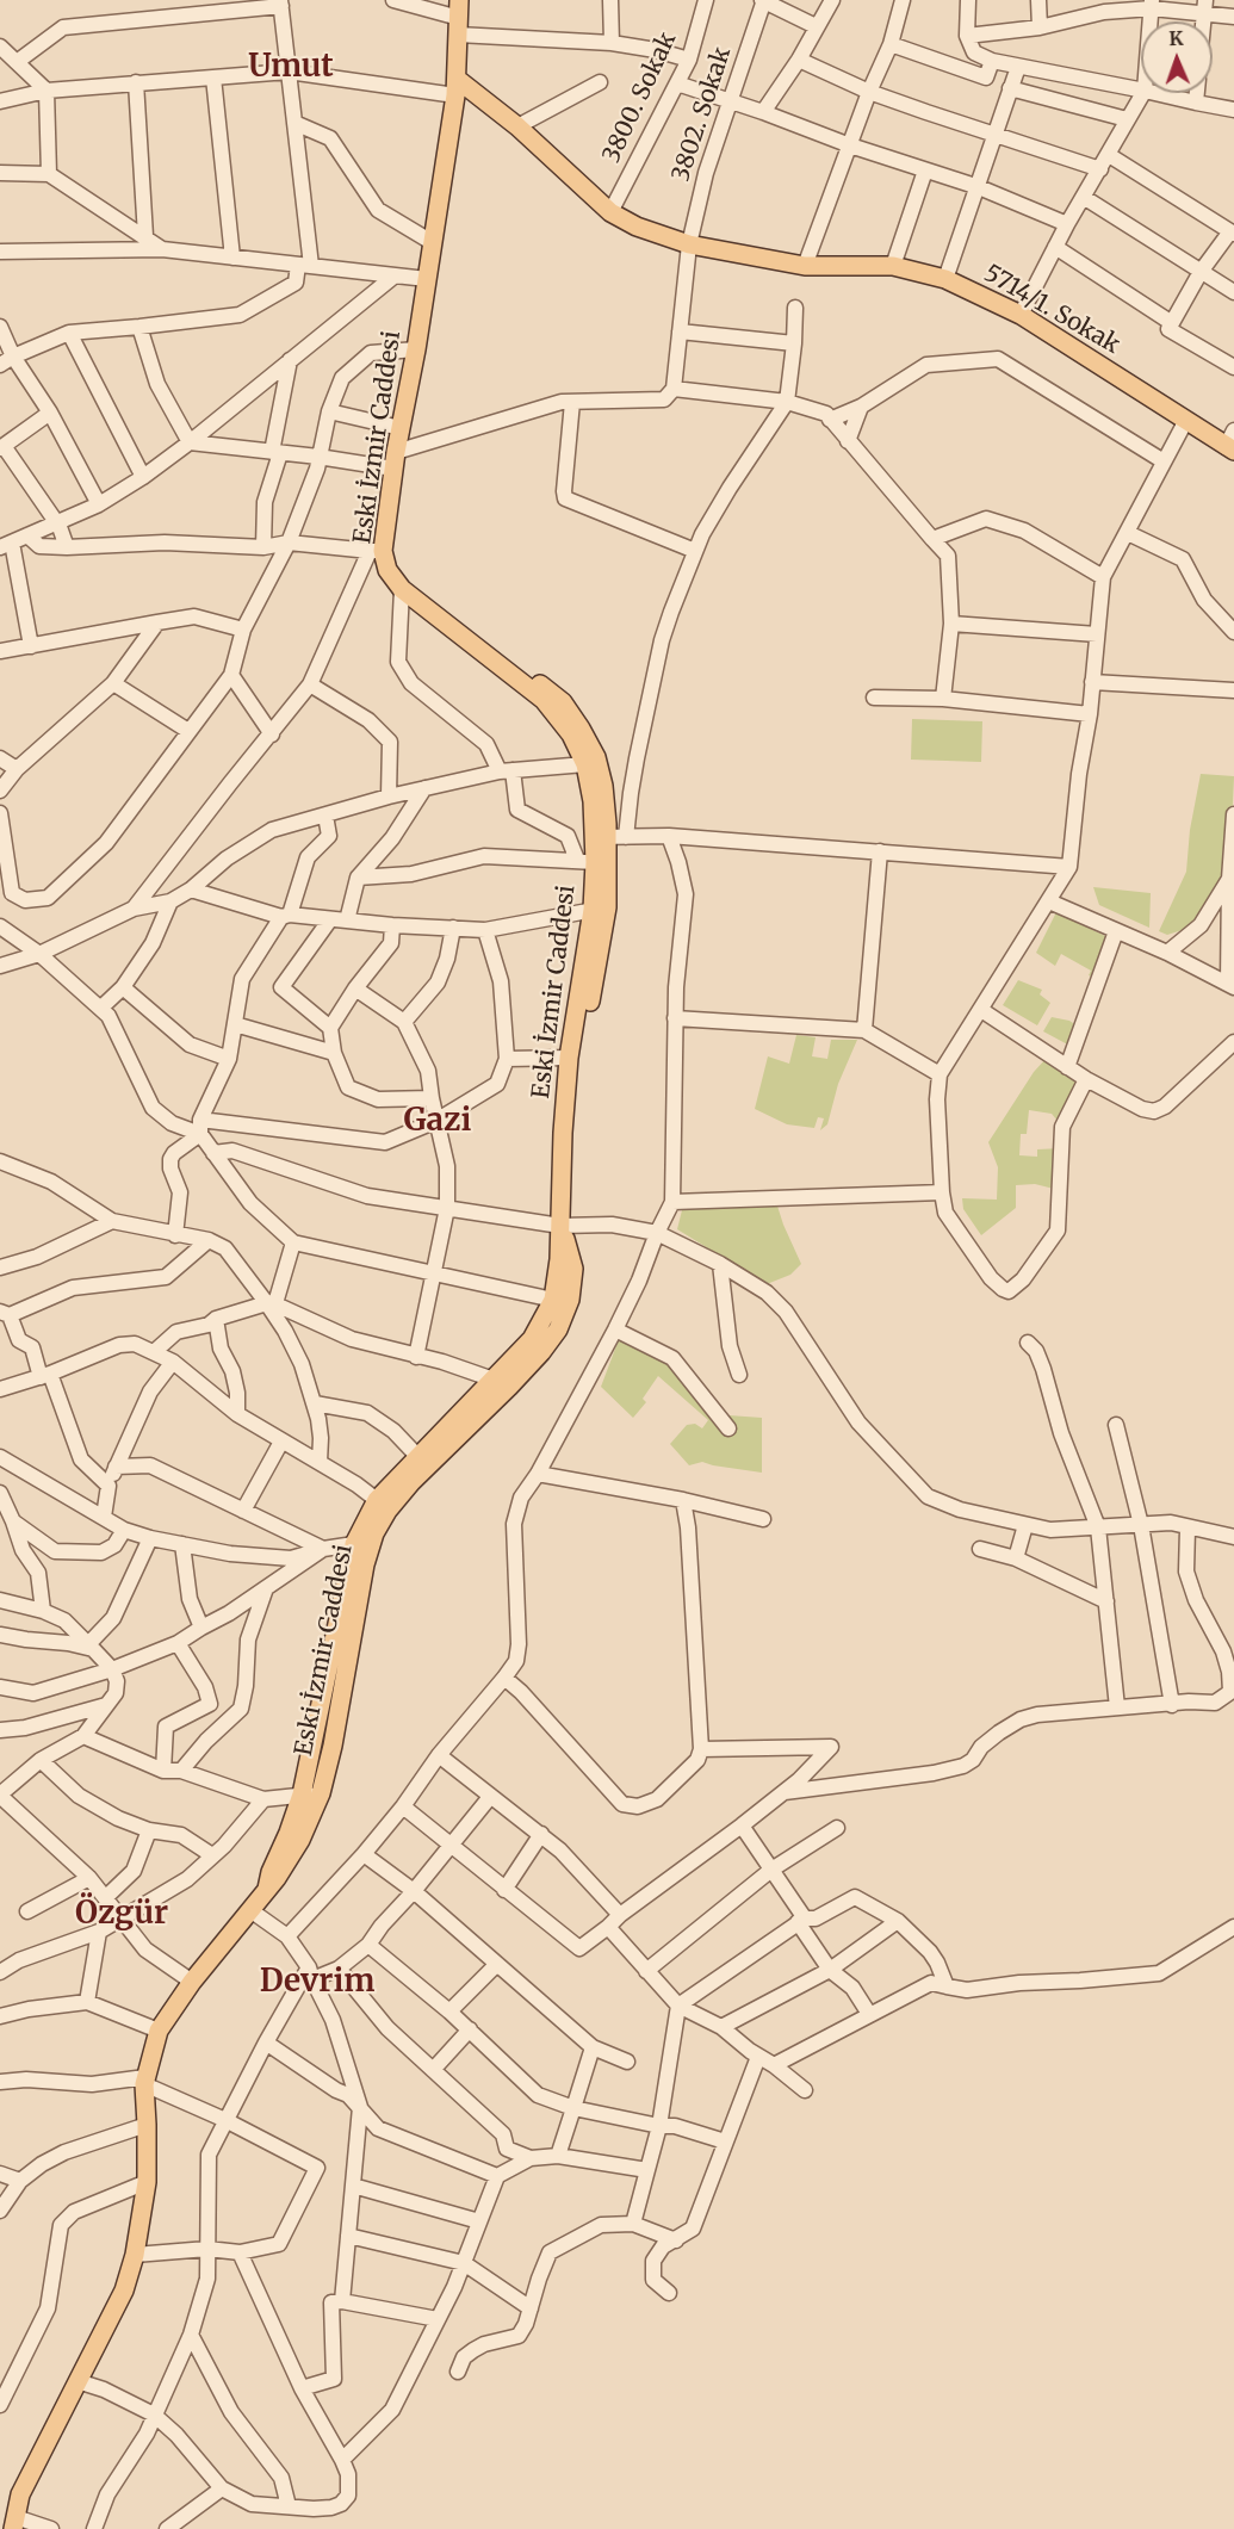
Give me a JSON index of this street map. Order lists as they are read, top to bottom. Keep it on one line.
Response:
{"streets":{"main road":["5714/1. Sokak","Eski İzmir Caddesi"],"street":["3800. Sokak","3802. Sokak"]},"crossings":[["3800. Sokak","5714/1. Sokak"],["3802. Sokak","5714/1. Sokak"],["5714/1. Sokak","Eski İzmir Caddesi"]],"districts":["Umut","Gazi","Özgür","Devrim"],"north":"top"}
